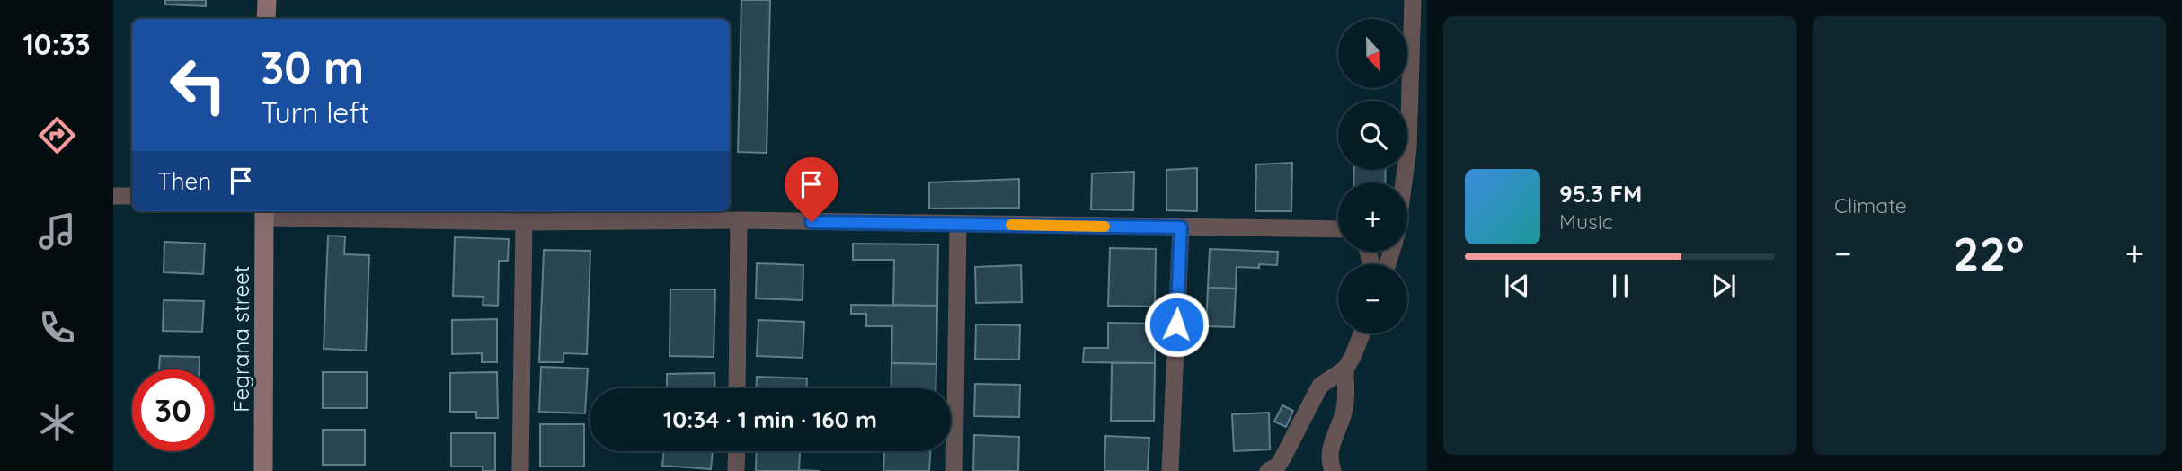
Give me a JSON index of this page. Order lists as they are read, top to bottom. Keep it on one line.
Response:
{"streets":{"street":["Fegrana street"]},"north":"bottom","page":{"tabs":"10:33","tile":"Climate","map_buttons":["+","−"],"turn":["30 m","Turn left"],"then":"Then","song":["95.3 FM","Music"],"heat":["−","22°","+"],"limit":"30","trip":"10:34 · 1 min · 160 m"}}
